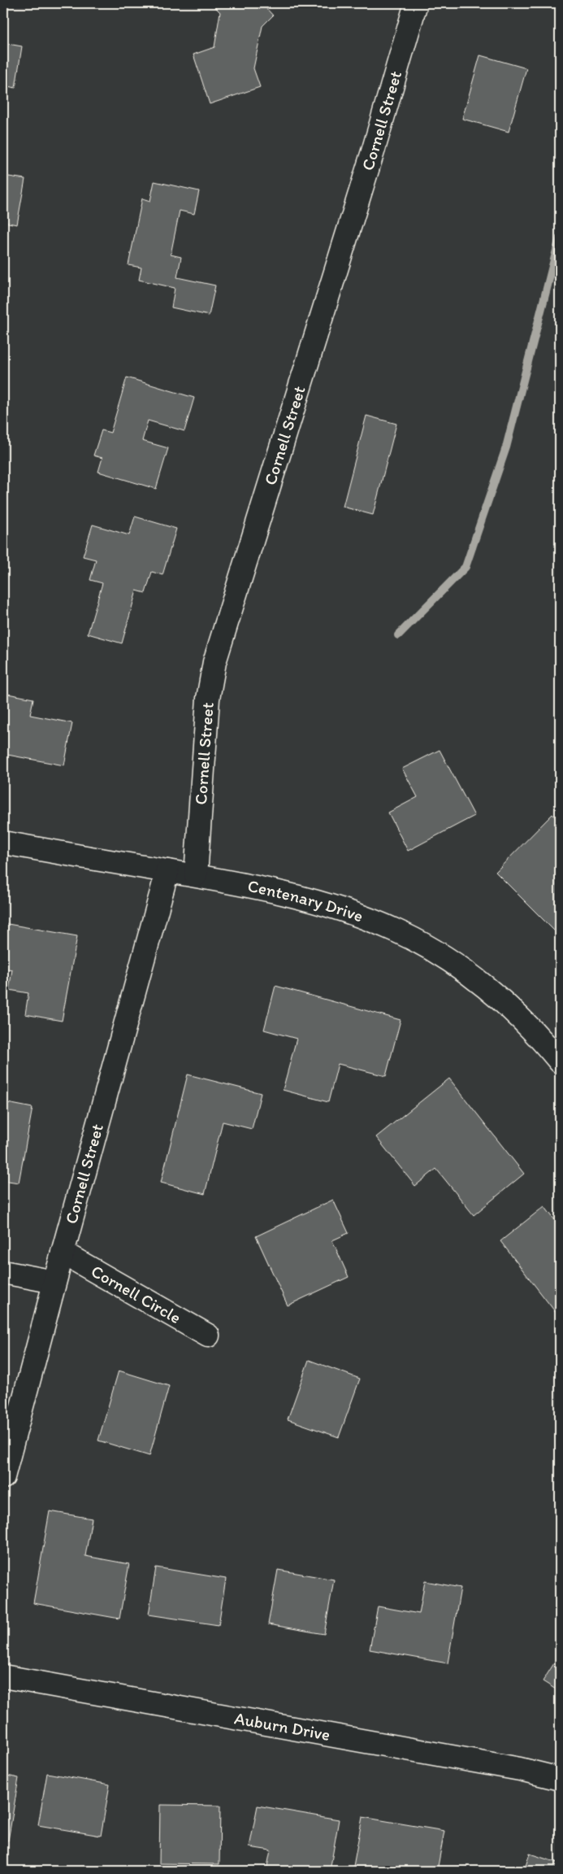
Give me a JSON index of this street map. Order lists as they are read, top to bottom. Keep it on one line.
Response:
{"streets":{"street":["Cornell Street","Centenary Drive","Cornell Circle","Auburn Drive"]},"crossings":[["Cornell Street","Centenary Drive"],["Cornell Street","Cornell Circle"]]}
